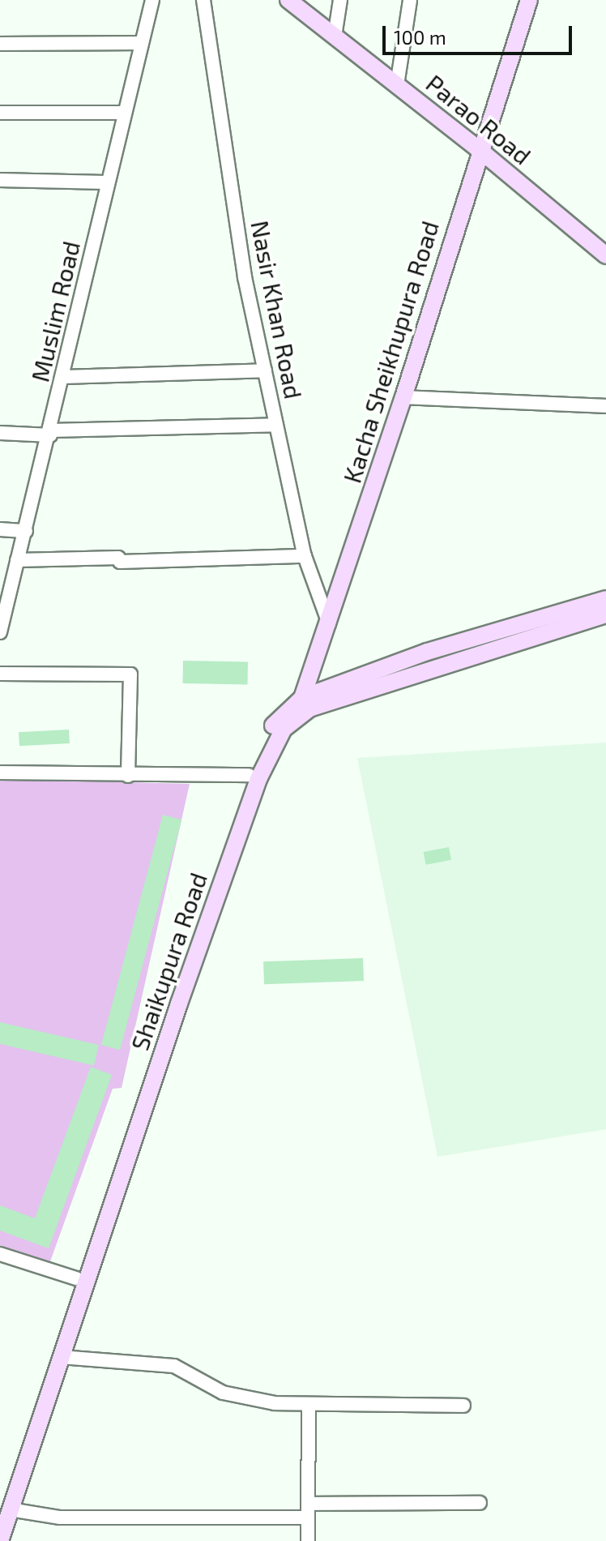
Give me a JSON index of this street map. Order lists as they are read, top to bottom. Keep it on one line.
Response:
{"streets":{"main road":["Parao Road","Kacha Sheikhupura Road","Shaikupura Road"],"street":["Nasir Khan Road","Muslim Road"]},"crossings":[["Parao Road","Kacha Sheikhupura Road"],["Nasir Khan Road","Kacha Sheikhupura Road"],["Kacha Sheikhupura Road","Shaikupura Road"]],"scale_bar":"100 m"}
